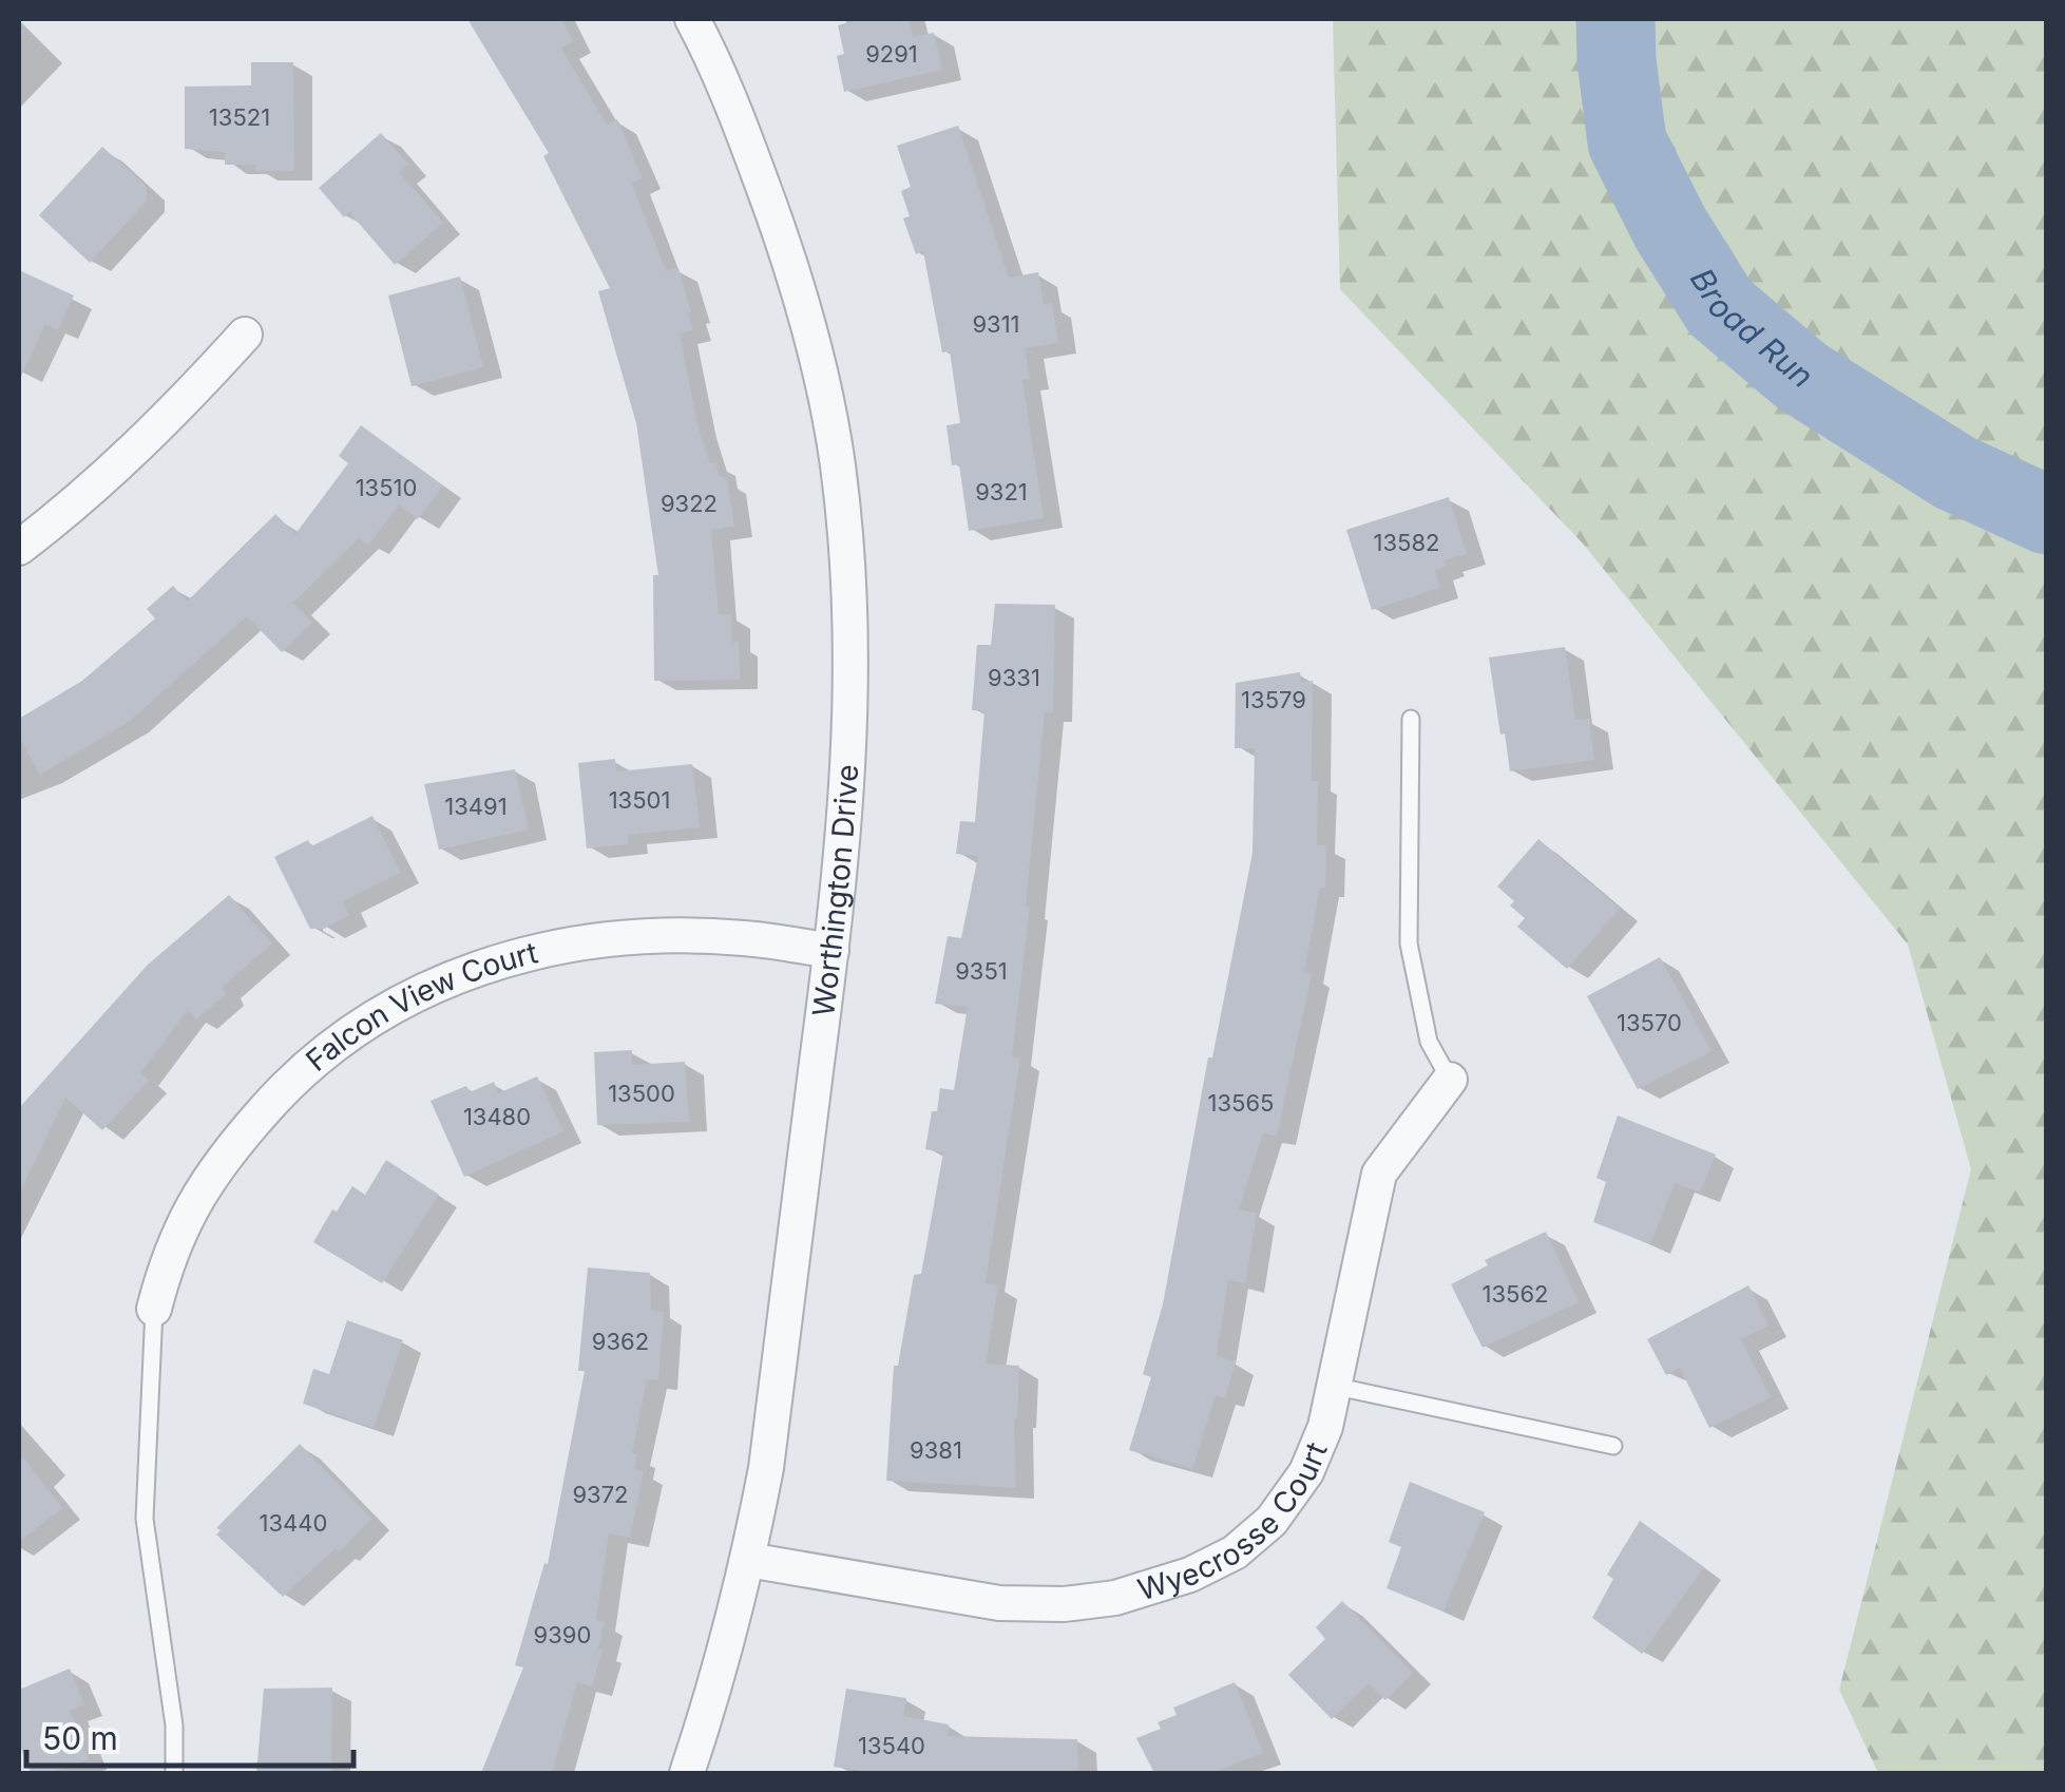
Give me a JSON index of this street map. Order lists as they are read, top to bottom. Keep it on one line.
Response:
{"streets":{"street":["Worthington Drive","Falcon View Court","Wyecrosse Court"]},"crossings":[["Worthington Drive","Falcon View Court"],["Worthington Drive","Wyecrosse Court"]],"water":["Broad Run"],"house_numbers":["9291","13521","9311","13510","9321","9322","13582","9331","13579","13501","13491","9351","13570","13500","13565","13480","13562","9362","9381","9372","13440","9390","13540"],"scale_bar":"50 m"}
